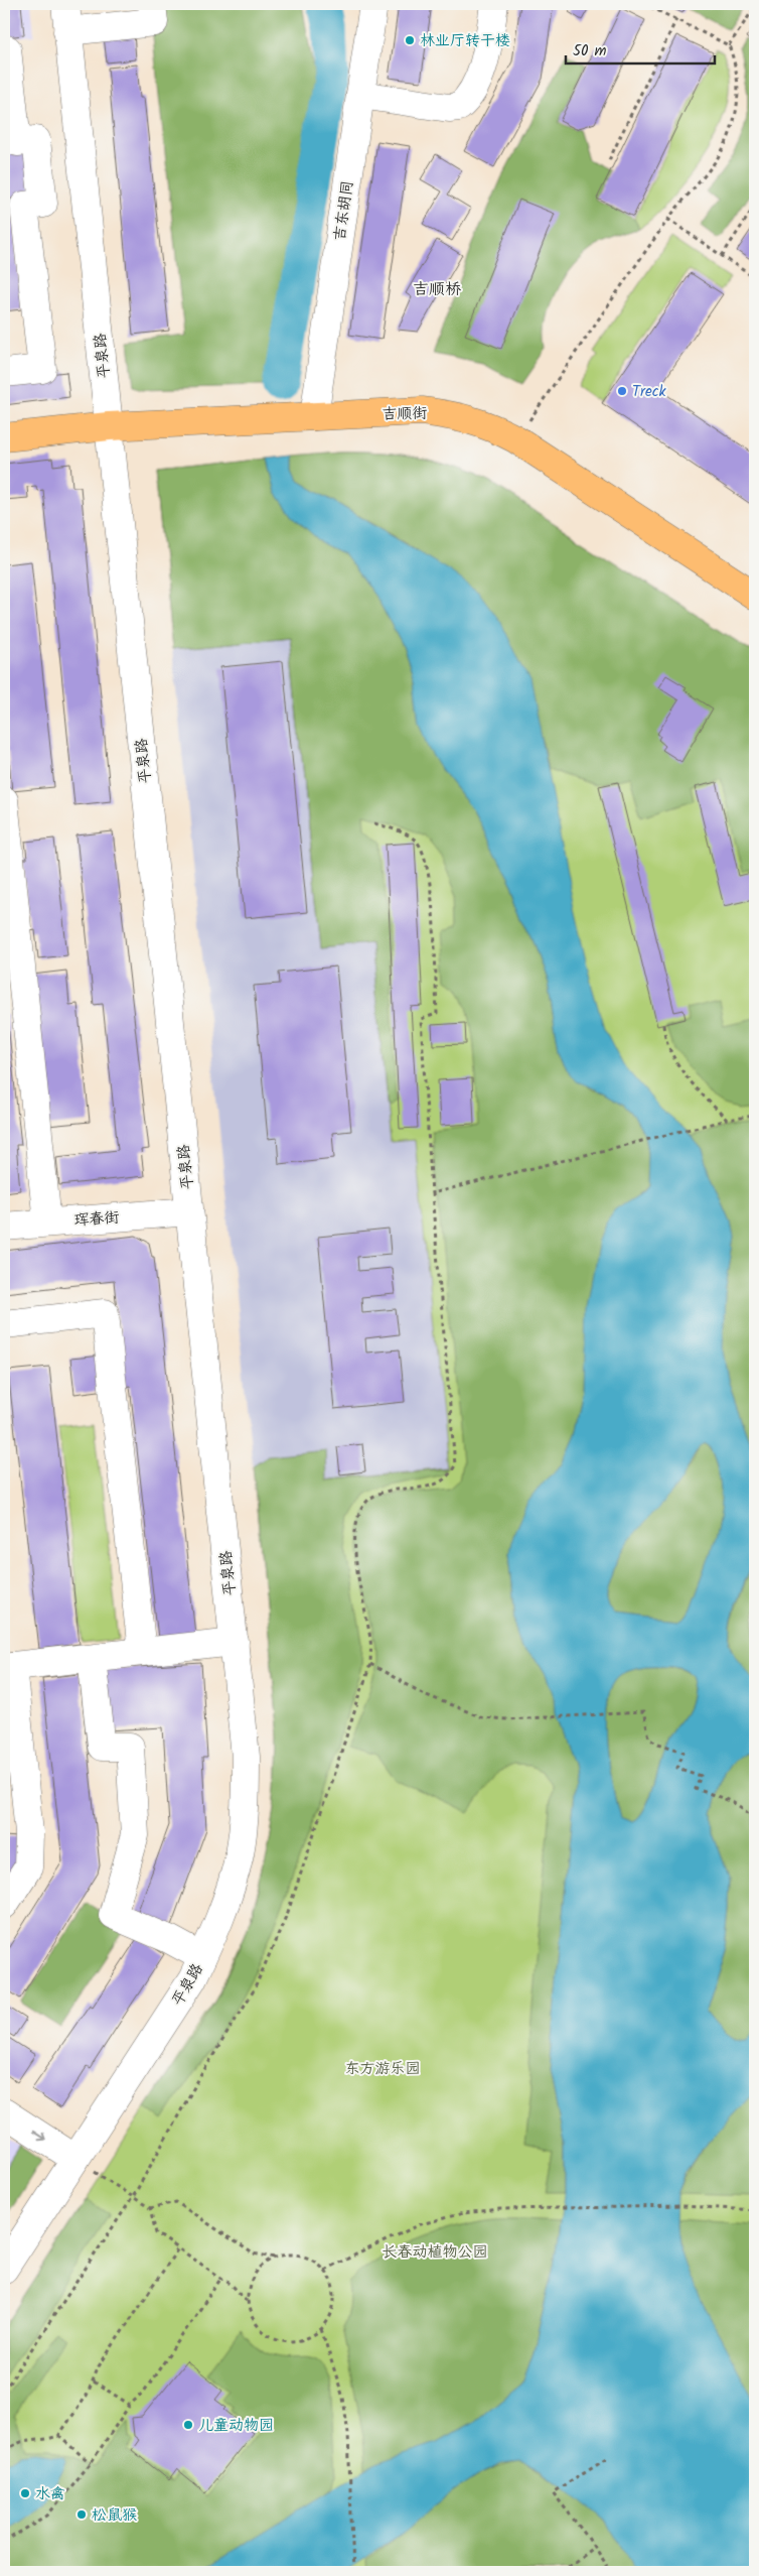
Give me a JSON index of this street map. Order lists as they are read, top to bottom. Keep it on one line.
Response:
{"streets":{"main road":["吉顺街"],"street":["吉东胡同","平泉路","珲春街"]},"crossings":[["吉东胡同","吉顺街"],["平泉路","吉顺街"],["平泉路","珲春街"]],"districts":["吉顺桥"],"parks":["东方游乐园","长春动植物公园"],"places":["林业厅转干楼","Treck","儿童动物园","水禽","松鼠猴"],"scale_bar":"50 m"}
